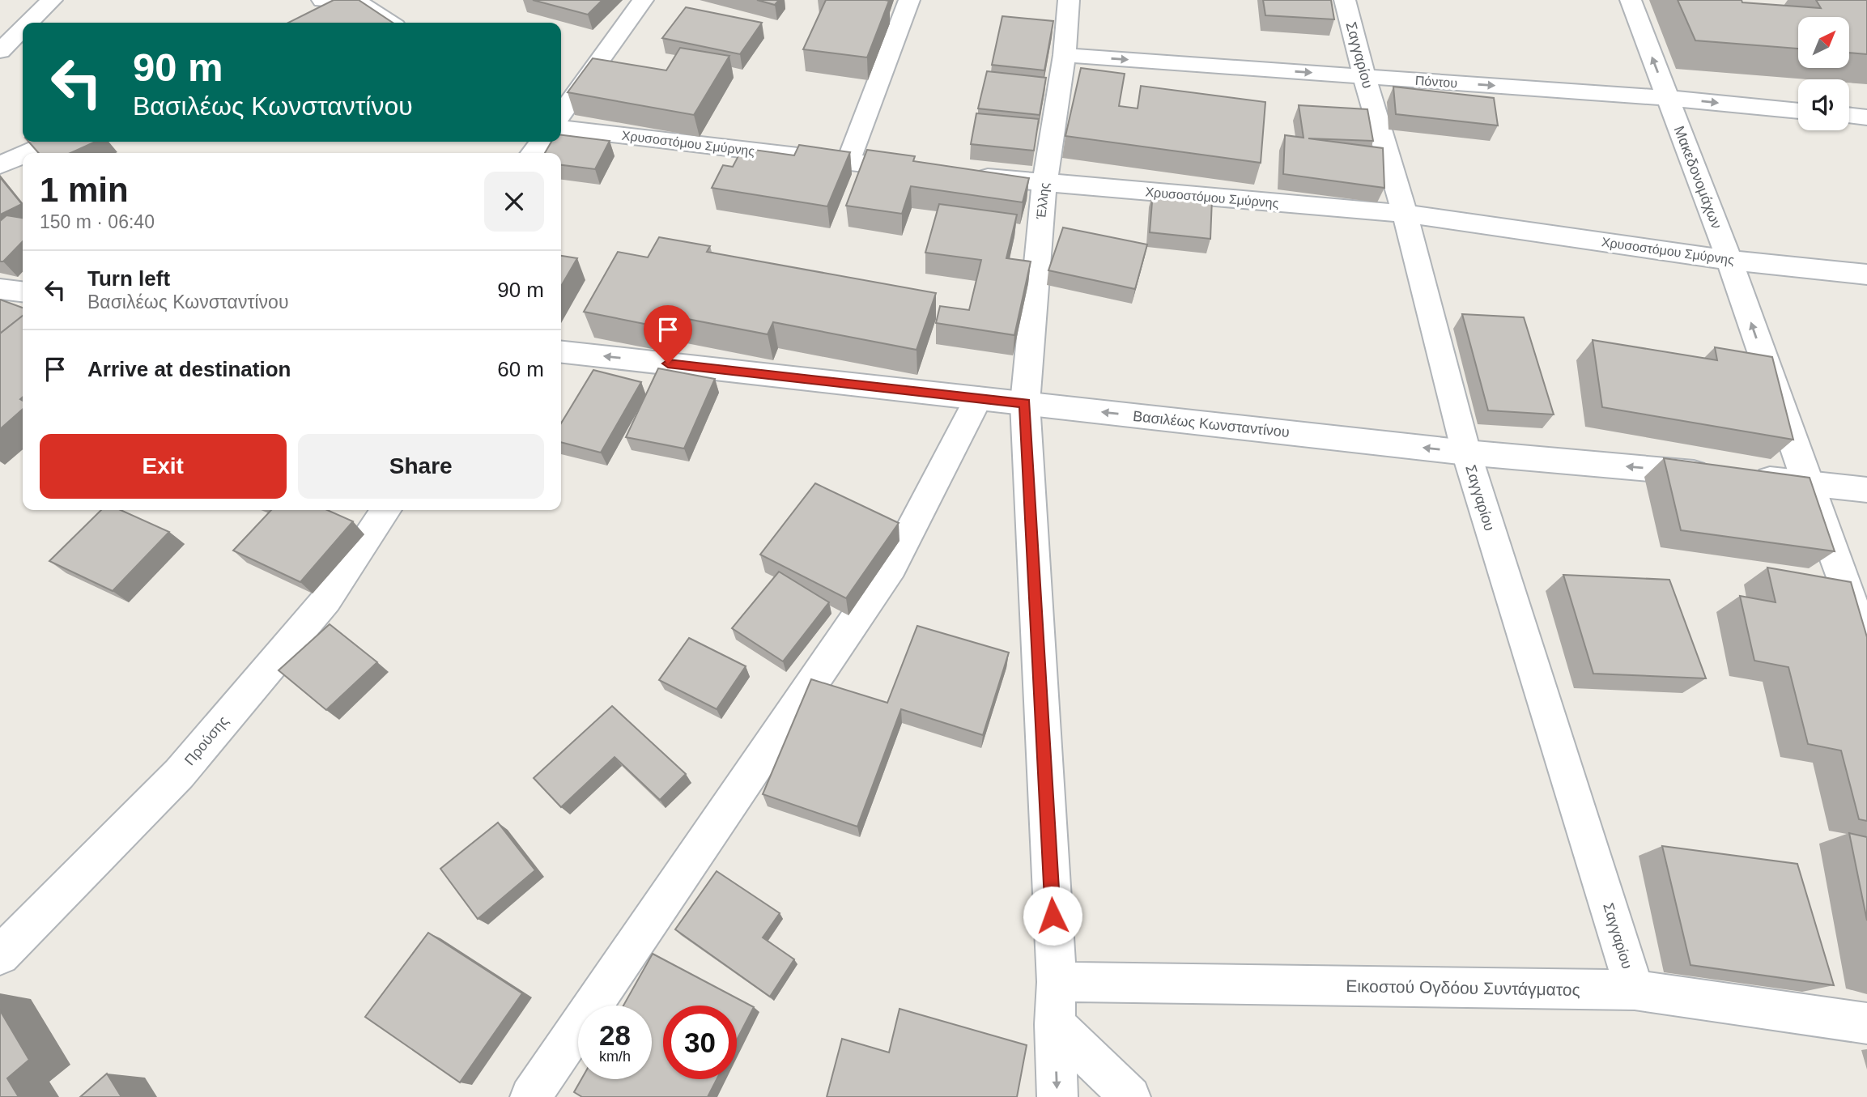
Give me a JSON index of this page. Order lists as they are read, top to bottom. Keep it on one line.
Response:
{"streets":{"street":["Σαγγαρίου","Πόντου","Χρυσοστόμου Σμύρνης","Μακεδονομάχων","Έλλης","Βασιλέως Κωνσταντίνου","Προύσης","Εικοστού Ογδόου Συντάγματος"]},"crossings":[["Σαγγαρίου","Πόντου"],["Σαγγαρίου","Χρυσοστόμου Σμύρνης"],["Σαγγαρίου","Βασιλέως Κωνσταντίνου"],["Σαγγαρίου","Εικοστού Ογδόου Συντάγματος"],["Πόντου","Μακεδονομάχων"],["Πόντου","Έλλης"],["Χρυσοστόμου Σμύρνης","Μακεδονομάχων"],["Χρυσοστόμου Σμύρνης","Έλλης"],["Μακεδονομάχων","Βασιλέως Κωνσταντίνου"],["Έλλης","Βασιλέως Κωνσταντίνου"],["Έλλης","Εικοστού Ογδόου Συντάγματος"]],"one_way":["Πόντου","Μακεδονομάχων","Βασιλέως Κωνσταντίνου"],"north":"top right","page":{"turn":["90 m","Βασιλέως Κωνσταντίνου"],"heading":["1 min","150 m · 06:40"],"list":[{"name":"Turn left","note":"Βασιλέως Κωνσταντίνου","value":"90 m"},{"name":"Arrive at destination","value":"60 m"}],"buttons":["Exit","Share"],"speed":"28 km/h","limit":"30"}}
